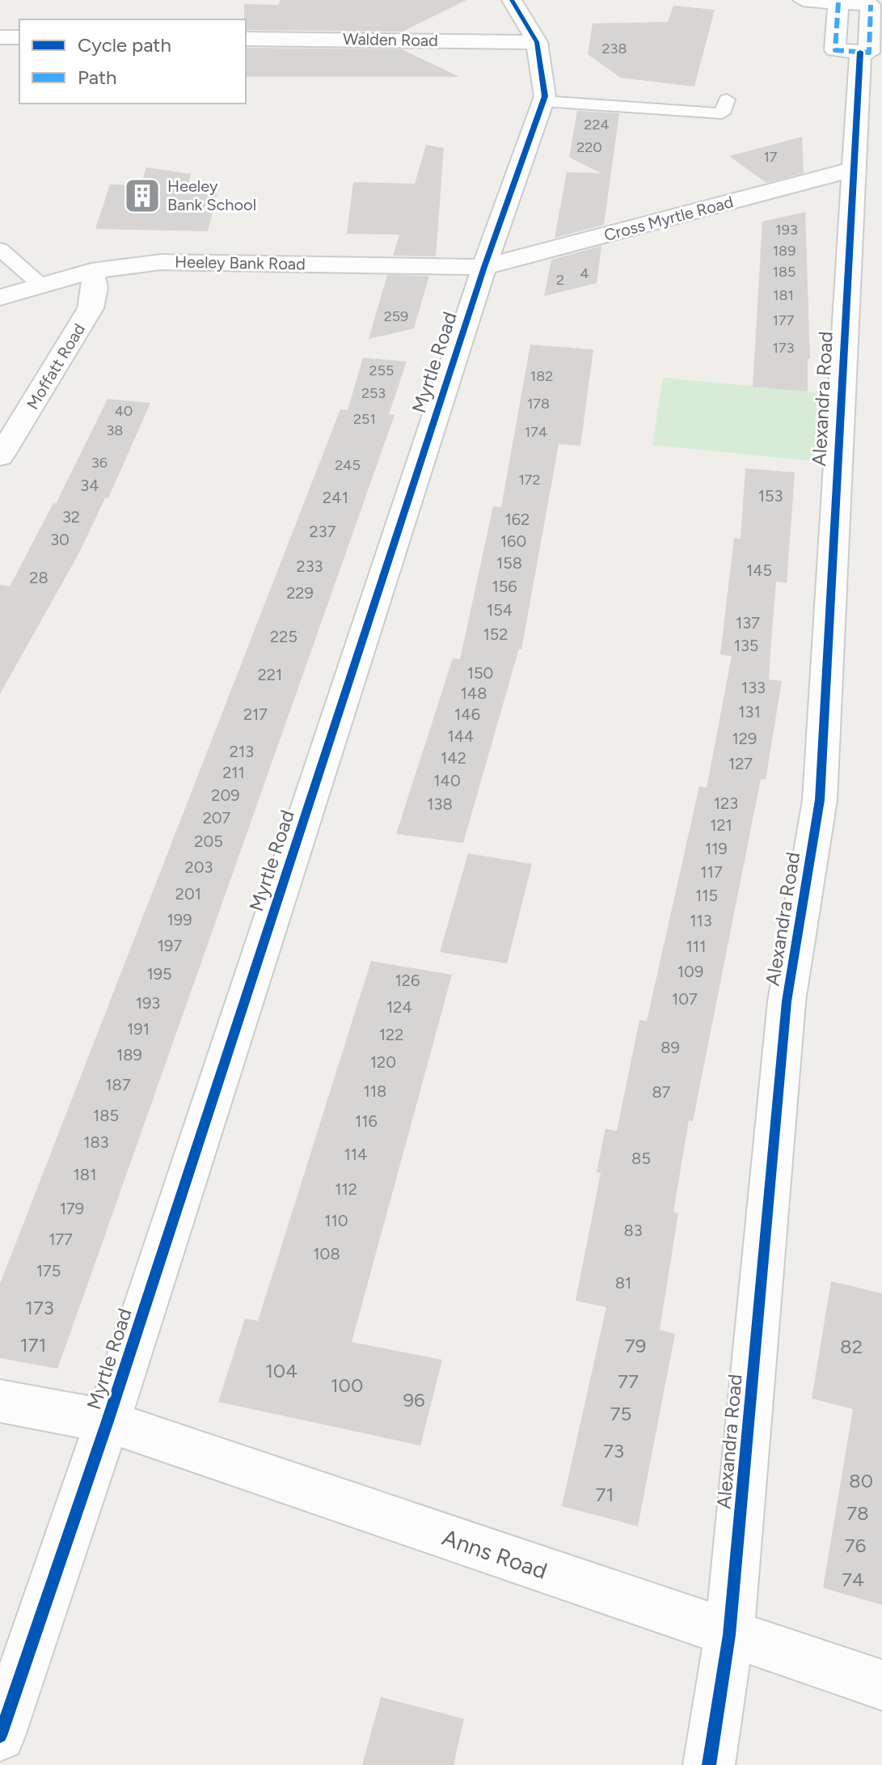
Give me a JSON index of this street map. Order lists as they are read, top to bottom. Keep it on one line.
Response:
{"streets":{"street":["Walden Road","Cross Myrtle Road","Heeley Bank Road","Myrtle Road","Moffatt Road","Alexandra Road","Anns Road"]},"crossings":[["Walden Road","Myrtle Road"],["Cross Myrtle Road","Heeley Bank Road"],["Cross Myrtle Road","Myrtle Road"],["Cross Myrtle Road","Alexandra Road"],["Heeley Bank Road","Myrtle Road"],["Heeley Bank Road","Moffatt Road"],["Myrtle Road","Anns Road"],["Alexandra Road","Anns Road"]],"places":{"building":["Heeley Bank School"]},"house_numbers":["238","224","220","17","193","189","185","4","2","181","259","177","173","255","182","253","178","40","251","38","174","36","245","172","34","153","241","32","162","237","30","160","158","233","145","28","156","229","154","137","152","225","135","150","221","133","148","131","217","146","144","129","213","142","127","211","140","209","123","138","207","121","205","119","203","117","201","115","199","113","197","111","109","195","126","107","193","124","191","122","89","189","120","187","118","87","185","116","183","114","85","181","112","179","110","83","177","108","175","81","173","171","79","82","104","77","100","96","75","73","80","71","78","76","74"],"legend":["Cycle path","Path"]}
